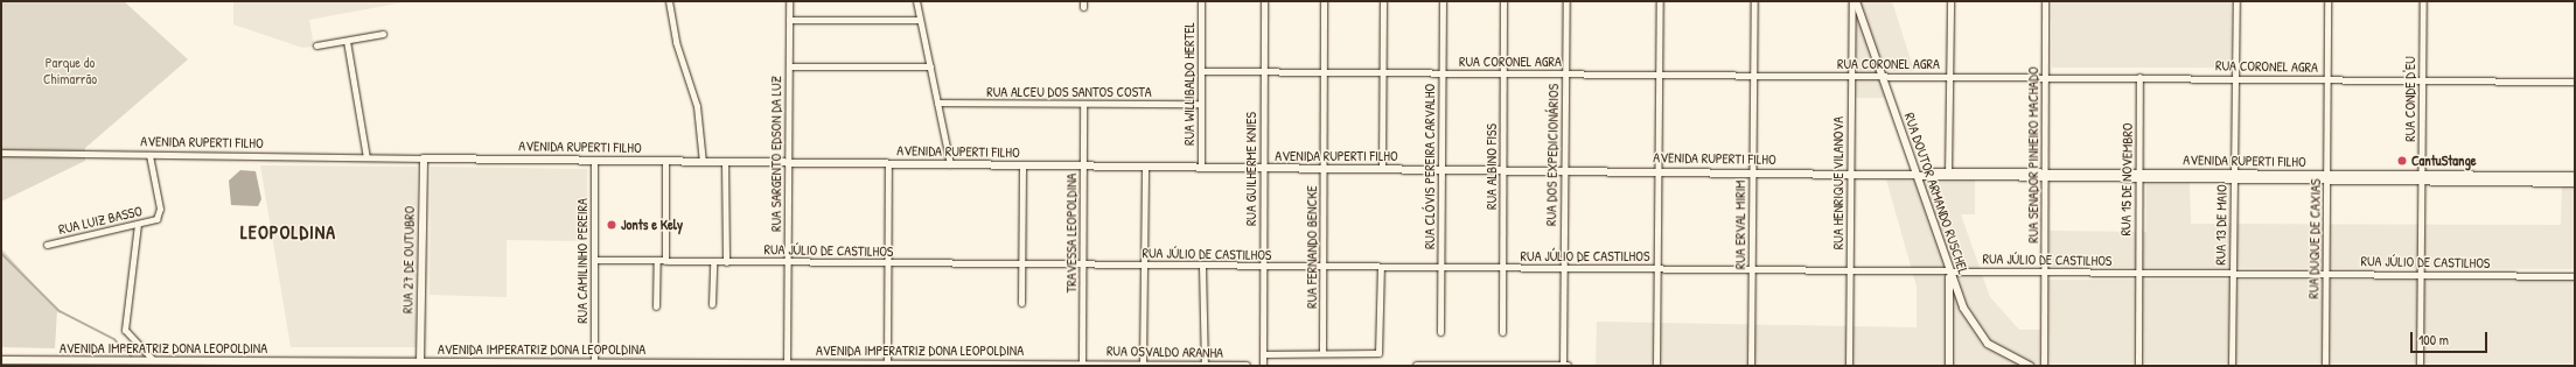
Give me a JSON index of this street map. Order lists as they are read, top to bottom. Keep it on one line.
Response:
{"streets":{"main road":["AVENIDA RUPERTI FILHO","RUA DOUTOR ARMANDO RUSCHEL","RUA 27 DE OUTUBRO","AVENIDA IMPERATRIZ DONA LEOPOLDINA","RUA OSVALDO ARANHA"],"street":["RUA CORONEL AGRA","RUA WILLIBALDO HERTEL","RUA ALCEU DOS SANTOS COSTA","RUA CONDE D'EU","RUA SARGENTO EDSON DA LUZ","RUA DOS EXPEDICIONÁRIOS","RUA SENADOR PINHEIRO MACHADO","RUA CLÓVIS PEREIRA CARVALHO","RUA ALBINO FISS","RUA GUILHERME KNIES","RUA 15 DE NOVEMBRO","RUA HENRIQUE VILANOVA","RUA LUIZ BASSO","RUA ERVAL MIRIM","RUA 13 DE MAIO","TRAVESSA LEOPOLDINA","RUA DUQUE DE CAXIAS","RUA FERNANDO BENCKE","RUA JÚLIO DE CASTILHOS","RUA CAMILINHO PEREIRA"]},"crossings":[["RUA CORONEL AGRA","RUA WILLIBALDO HERTEL"],["RUA CORONEL AGRA","RUA CONDE D'EU"],["RUA CORONEL AGRA","RUA DOS EXPEDICIONÁRIOS"],["RUA CORONEL AGRA","RUA SENADOR PINHEIRO MACHADO"],["RUA CORONEL AGRA","RUA CLÓVIS PEREIRA CARVALHO"],["RUA CORONEL AGRA","RUA ALBINO FISS"],["RUA CORONEL AGRA","RUA GUILHERME KNIES"],["RUA CORONEL AGRA","RUA 15 DE NOVEMBRO"],["RUA CORONEL AGRA","RUA HENRIQUE VILANOVA"],["RUA CORONEL AGRA","RUA DOUTOR ARMANDO RUSCHEL"],["RUA CORONEL AGRA","RUA ERVAL MIRIM"],["RUA CORONEL AGRA","RUA 13 DE MAIO"],["RUA CORONEL AGRA","RUA DUQUE DE CAXIAS"],["RUA CORONEL AGRA","RUA FERNANDO BENCKE"],["RUA WILLIBALDO HERTEL","RUA ALCEU DOS SANTOS COSTA"],["RUA WILLIBALDO HERTEL","AVENIDA RUPERTI FILHO"],["RUA ALCEU DOS SANTOS COSTA","TRAVESSA LEOPOLDINA"],["RUA CONDE D'EU","AVENIDA RUPERTI FILHO"],["RUA CONDE D'EU","RUA JÚLIO DE CASTILHOS"],["AVENIDA RUPERTI FILHO","RUA SARGENTO EDSON DA LUZ"],["AVENIDA RUPERTI FILHO","RUA DOS EXPEDICIONÁRIOS"],["AVENIDA RUPERTI FILHO","RUA SENADOR PINHEIRO MACHADO"],["AVENIDA RUPERTI FILHO","RUA CLÓVIS PEREIRA CARVALHO"],["AVENIDA RUPERTI FILHO","RUA ALBINO FISS"],["AVENIDA RUPERTI FILHO","RUA GUILHERME KNIES"],["AVENIDA RUPERTI FILHO","RUA 15 DE NOVEMBRO"],["AVENIDA RUPERTI FILHO","RUA HENRIQUE VILANOVA"],["AVENIDA RUPERTI FILHO","RUA DOUTOR ARMANDO RUSCHEL"],["AVENIDA RUPERTI FILHO","RUA LUIZ BASSO"],["AVENIDA RUPERTI FILHO","RUA ERVAL MIRIM"],["AVENIDA RUPERTI FILHO","RUA 13 DE MAIO"],["AVENIDA RUPERTI FILHO","TRAVESSA LEOPOLDINA"],["AVENIDA RUPERTI FILHO","RUA DUQUE DE CAXIAS"],["AVENIDA RUPERTI FILHO","RUA FERNANDO BENCKE"],["AVENIDA RUPERTI FILHO","RUA 27 DE OUTUBRO"],["AVENIDA RUPERTI FILHO","RUA CAMILINHO PEREIRA"],["RUA SARGENTO EDSON DA LUZ","RUA JÚLIO DE CASTILHOS"],["RUA SARGENTO EDSON DA LUZ","AVENIDA IMPERATRIZ DONA LEOPOLDINA"],["RUA DOS EXPEDICIONÁRIOS","RUA JÚLIO DE CASTILHOS"],["RUA SENADOR PINHEIRO MACHADO","RUA JÚLIO DE CASTILHOS"],["RUA CLÓVIS PEREIRA CARVALHO","RUA JÚLIO DE CASTILHOS"],["RUA ALBINO FISS","RUA JÚLIO DE CASTILHOS"],["RUA GUILHERME KNIES","RUA JÚLIO DE CASTILHOS"],["RUA 15 DE NOVEMBRO","RUA JÚLIO DE CASTILHOS"],["RUA HENRIQUE VILANOVA","RUA JÚLIO DE CASTILHOS"],["RUA DOUTOR ARMANDO RUSCHEL","RUA JÚLIO DE CASTILHOS"],["RUA ERVAL MIRIM","RUA JÚLIO DE CASTILHOS"],["RUA 13 DE MAIO","RUA JÚLIO DE CASTILHOS"],["TRAVESSA LEOPOLDINA","RUA JÚLIO DE CASTILHOS"],["TRAVESSA LEOPOLDINA","AVENIDA IMPERATRIZ DONA LEOPOLDINA"],["TRAVESSA LEOPOLDINA","RUA OSVALDO ARANHA"],["RUA DUQUE DE CAXIAS","RUA JÚLIO DE CASTILHOS"],["RUA FERNANDO BENCKE","RUA JÚLIO DE CASTILHOS"],["RUA JÚLIO DE CASTILHOS","RUA CAMILINHO PEREIRA"],["RUA 27 DE OUTUBRO","AVENIDA IMPERATRIZ DONA LEOPOLDINA"],["RUA CAMILINHO PEREIRA","AVENIDA IMPERATRIZ DONA LEOPOLDINA"],["AVENIDA IMPERATRIZ DONA LEOPOLDINA","RUA OSVALDO ARANHA"]],"districts":["LEOPOLDINA"],"parks":["Parque do Chimarrão"],"places":["CantuStange","Jonts e Kely"],"scale_bar":"100 m"}
